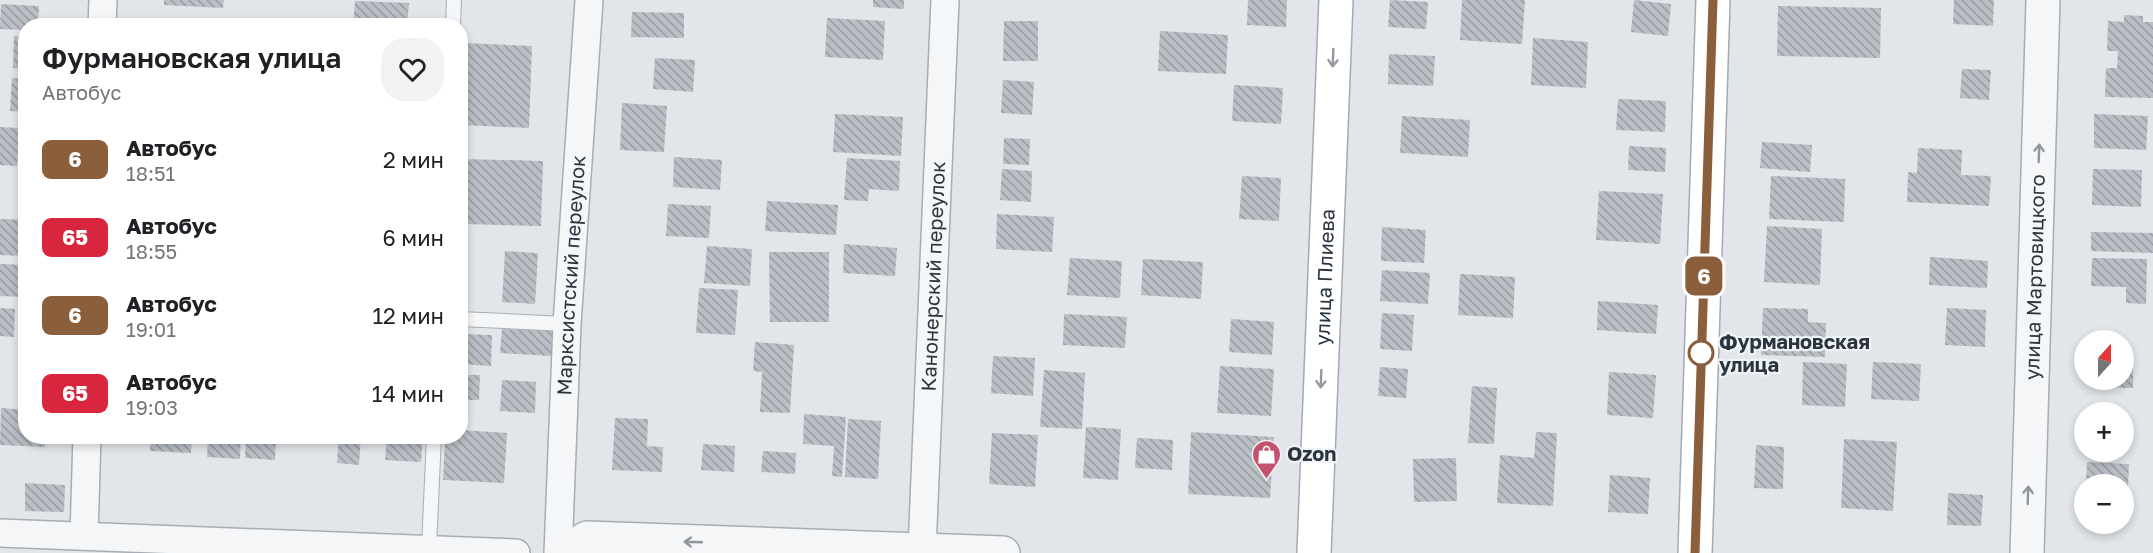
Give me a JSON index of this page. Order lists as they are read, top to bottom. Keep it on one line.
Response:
{"streets":{"main road":["улица Плиева"],"street":["Канонерский переулок","Марксистский переулок","улица Мартовицкого"]},"one_way":["улица Мартовицкого","улица Плиева"],"places":{"other":["Фурмановская улица"],"shop":["Ozon"]},"lines":["bus line 6"],"north":"top","page":{"on_map":"6","heading":["Фурмановская улица","Автобус"],"list":[{"mark":"6","name":"Автобус","note":"18:51","value":"2 мин"},{"mark":"65","name":"Автобус","note":"18:55","value":"6 мин"},{"mark":"6","name":"Автобус","note":"19:01","value":"12 мин"},{"mark":"65","name":"Автобус","note":"19:03","value":"14 мин"}],"map_buttons":["+","−"]}}
